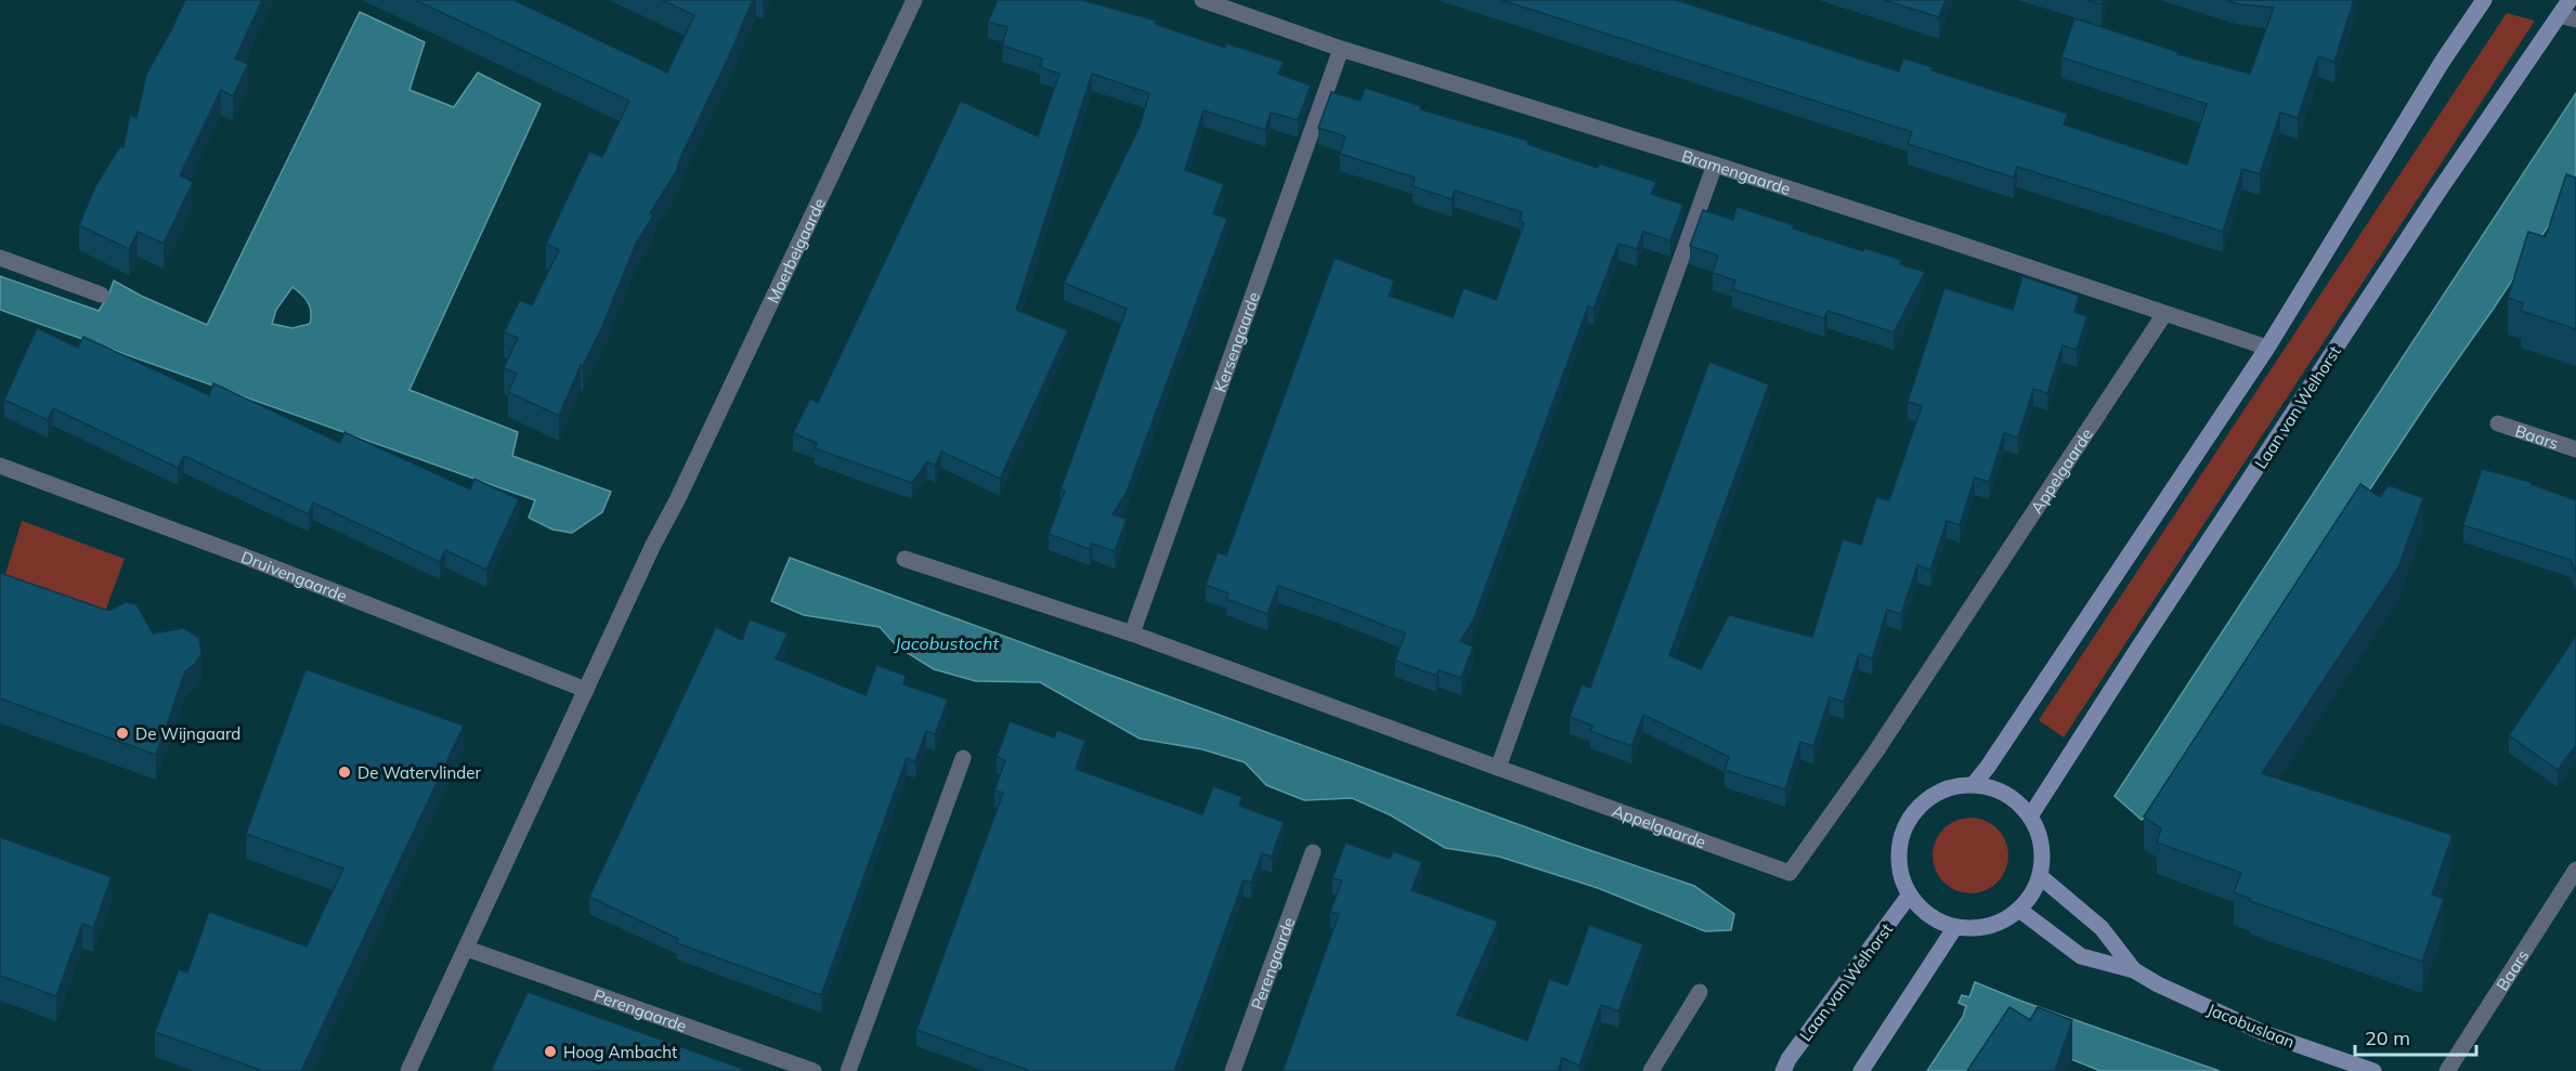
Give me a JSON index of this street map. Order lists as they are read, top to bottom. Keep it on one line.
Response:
{"streets":{"main road":["Laan van Welhorst","Jacobuslaan"],"street":["Bramengaarde","Moerbeigaarde","Kersengaarde","Baars","Appelgaarde","Druivengaarde","Perengaarde"]},"crossings":[["Bramengaarde","Kersengaarde"],["Bramengaarde","Appelgaarde"],["Moerbeigaarde","Druivengaarde"],["Laan van Welhorst","Jacobuslaan"]],"water":["Jacobustocht"],"places":["De Wijngaard","De Watervlinder","Hoog Ambacht"],"scale_bar":"20 m"}
